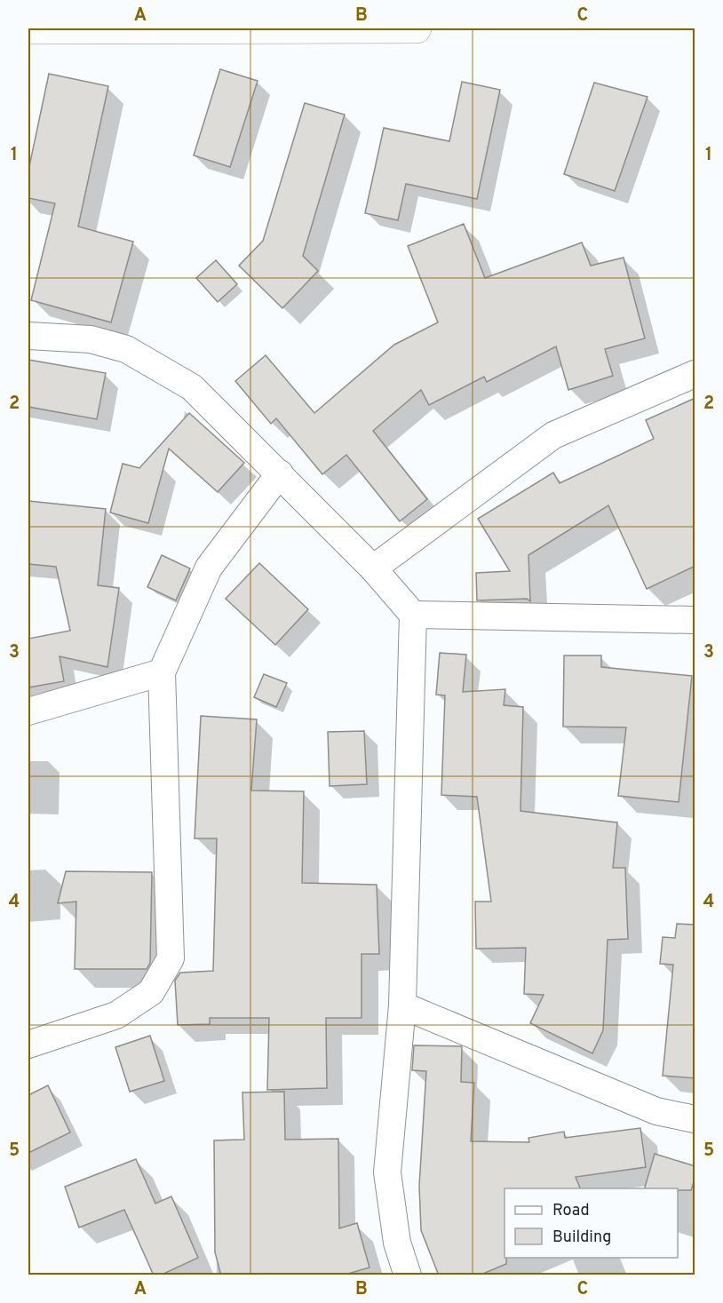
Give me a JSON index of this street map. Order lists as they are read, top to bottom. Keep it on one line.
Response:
{"legend":["Road","Building"],"grid":{"columns":["A","B","C"],"rows":["1","2","3","4","5"]}}
